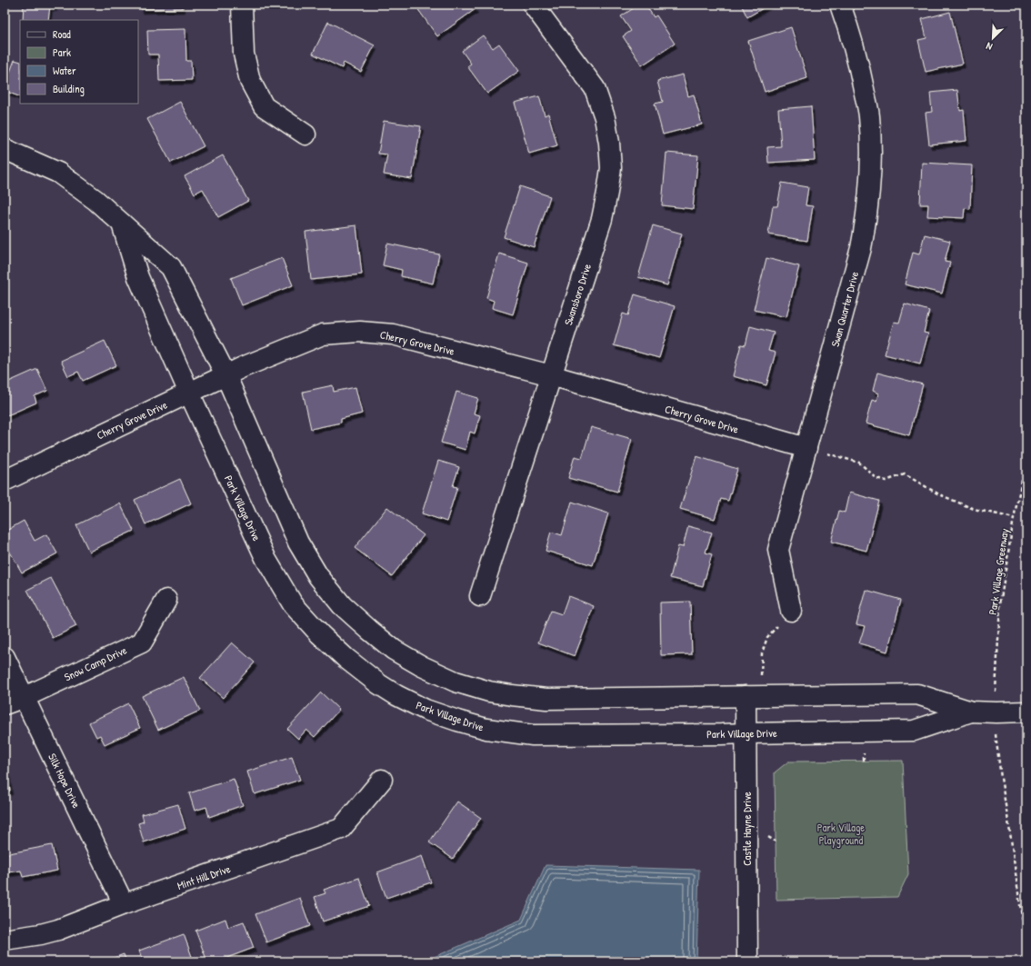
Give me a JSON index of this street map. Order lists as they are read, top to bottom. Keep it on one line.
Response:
{"streets":{"street":["Swansboro Drive","Swan Quarter Drive","Cherry Grove Drive","Park Village Drive","Snow Camp Drive","Silk Hope Drive","Castle Hayne Drive","Mint Hill Drive"],"path":["Park Village Greenway"]},"crossings":[["Swansboro Drive","Cherry Grove Drive"],["Swan Quarter Drive","Cherry Grove Drive"],["Cherry Grove Drive","Park Village Drive"],["Park Village Drive","Castle Hayne Drive"],["Snow Camp Drive","Silk Hope Drive"],["Silk Hope Drive","Mint Hill Drive"]],"parks":["Park Village Playground"],"legend":["Road","Park","Water","Building"],"north":"bottom left"}
